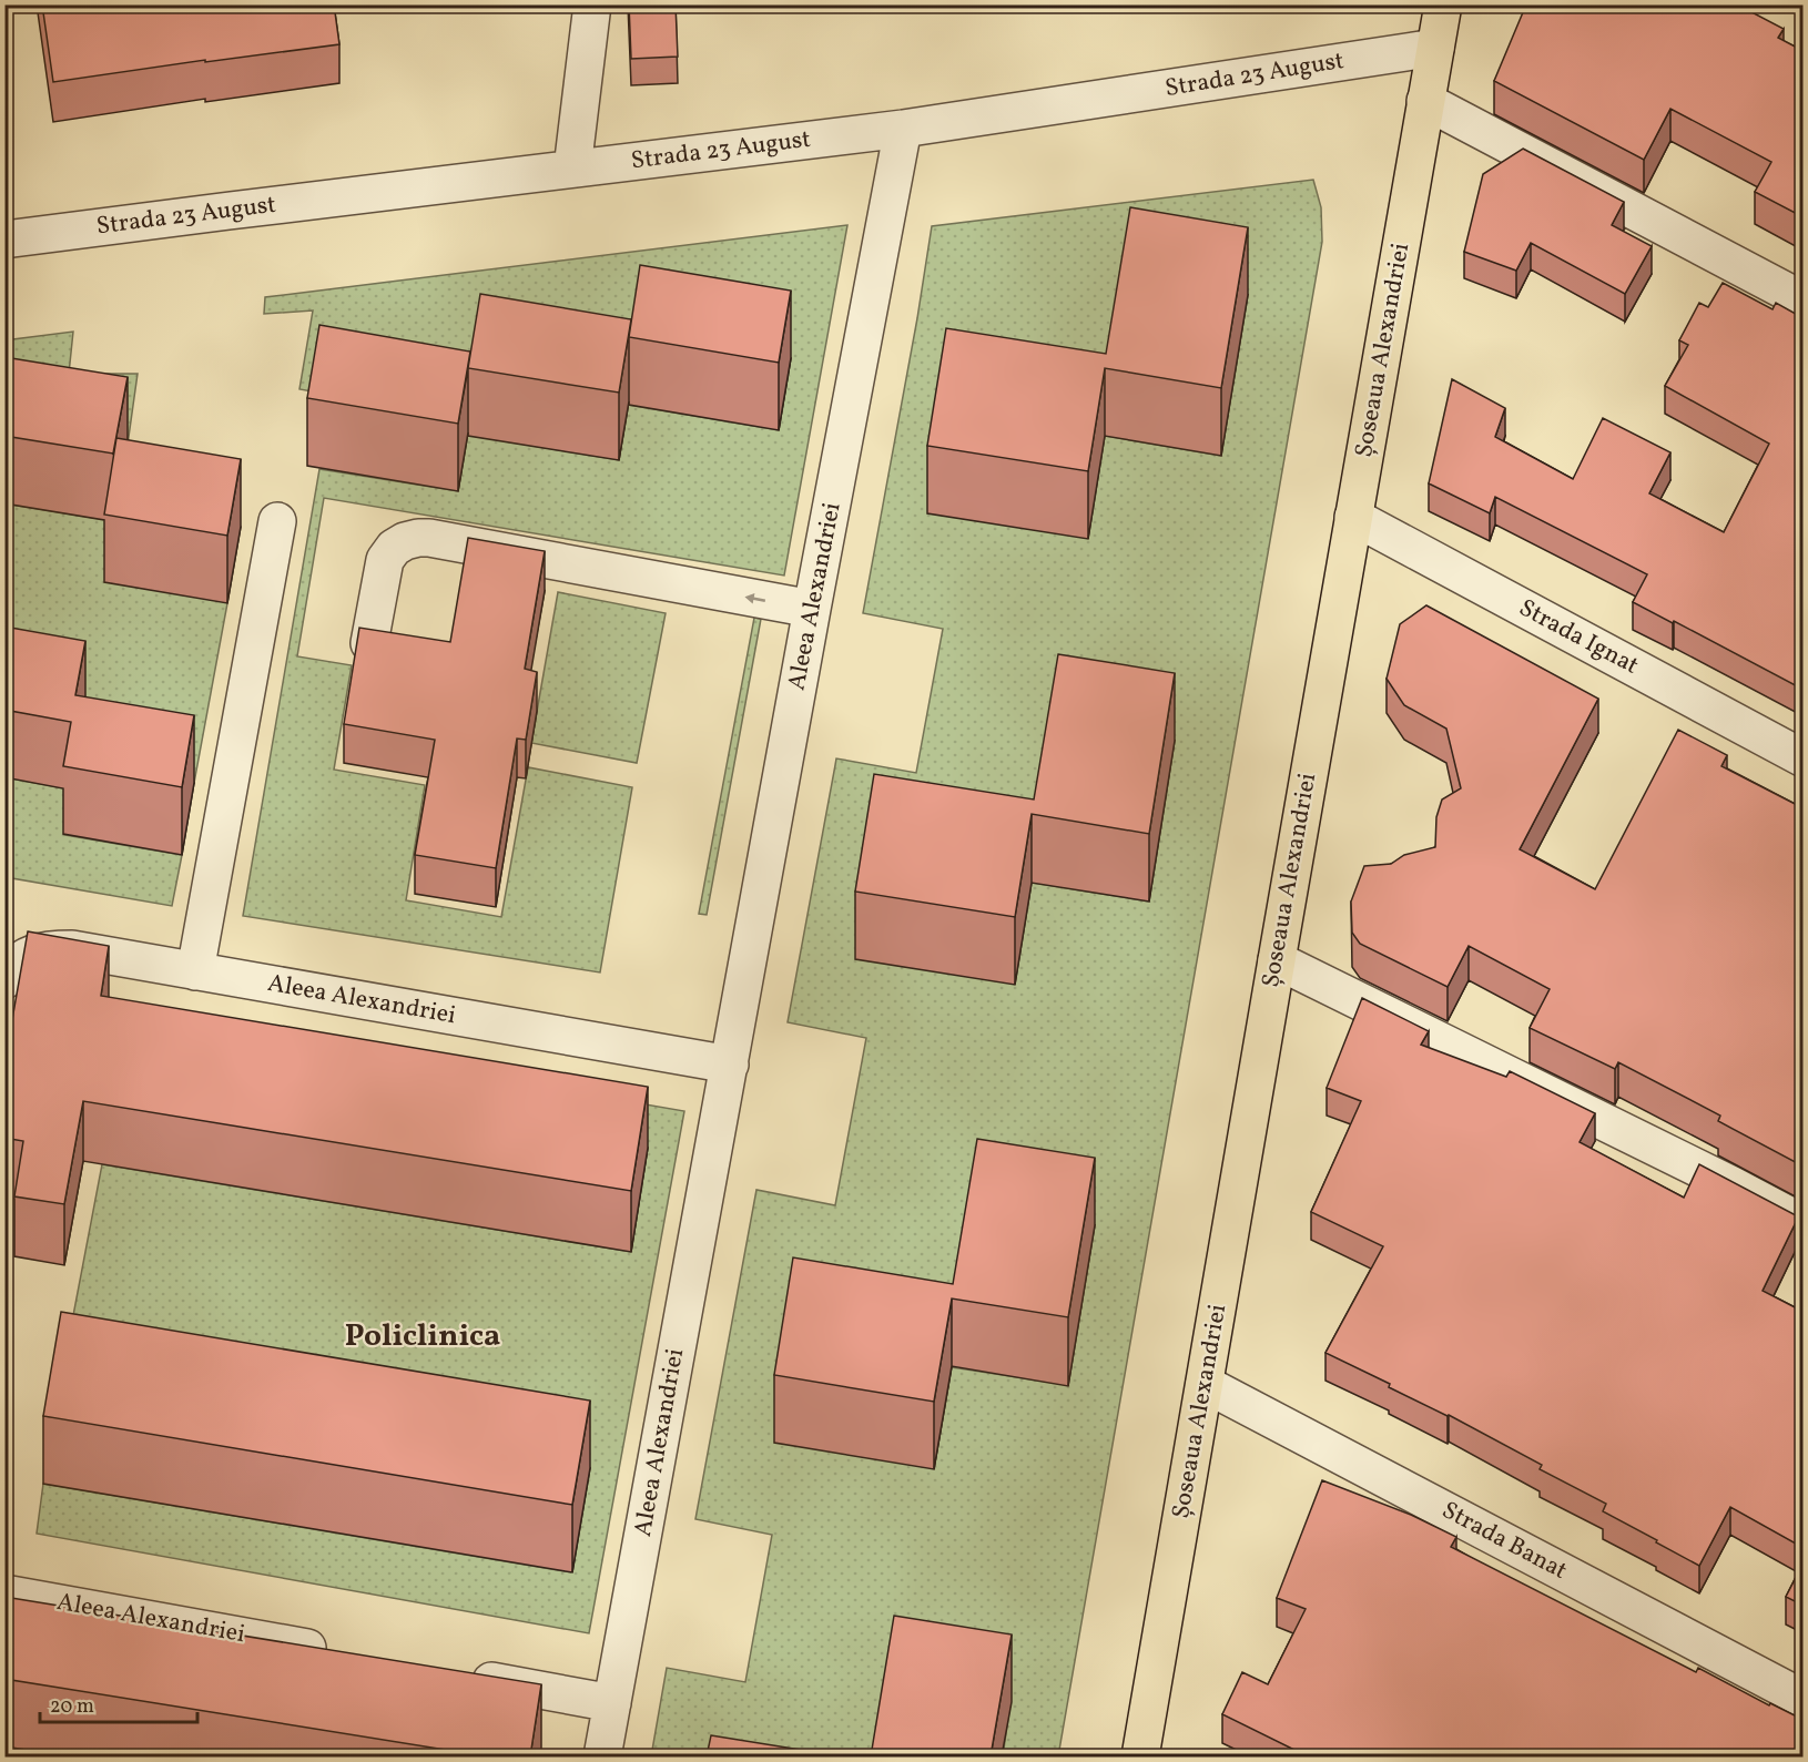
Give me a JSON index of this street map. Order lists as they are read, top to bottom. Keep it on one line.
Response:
{"streets":{"main road":["Șoseaua Alexandriei"],"street":["Strada 23 August","Aleea Alexandriei","Strada Ignat","Strada Banat"]},"crossings":[["Strada 23 August","Șoseaua Alexandriei"],["Strada 23 August","Aleea Alexandriei"],["Șoseaua Alexandriei","Strada Ignat"],["Șoseaua Alexandriei","Strada Banat"]],"districts":["Policlinica"],"scale_bar":"20 m"}
